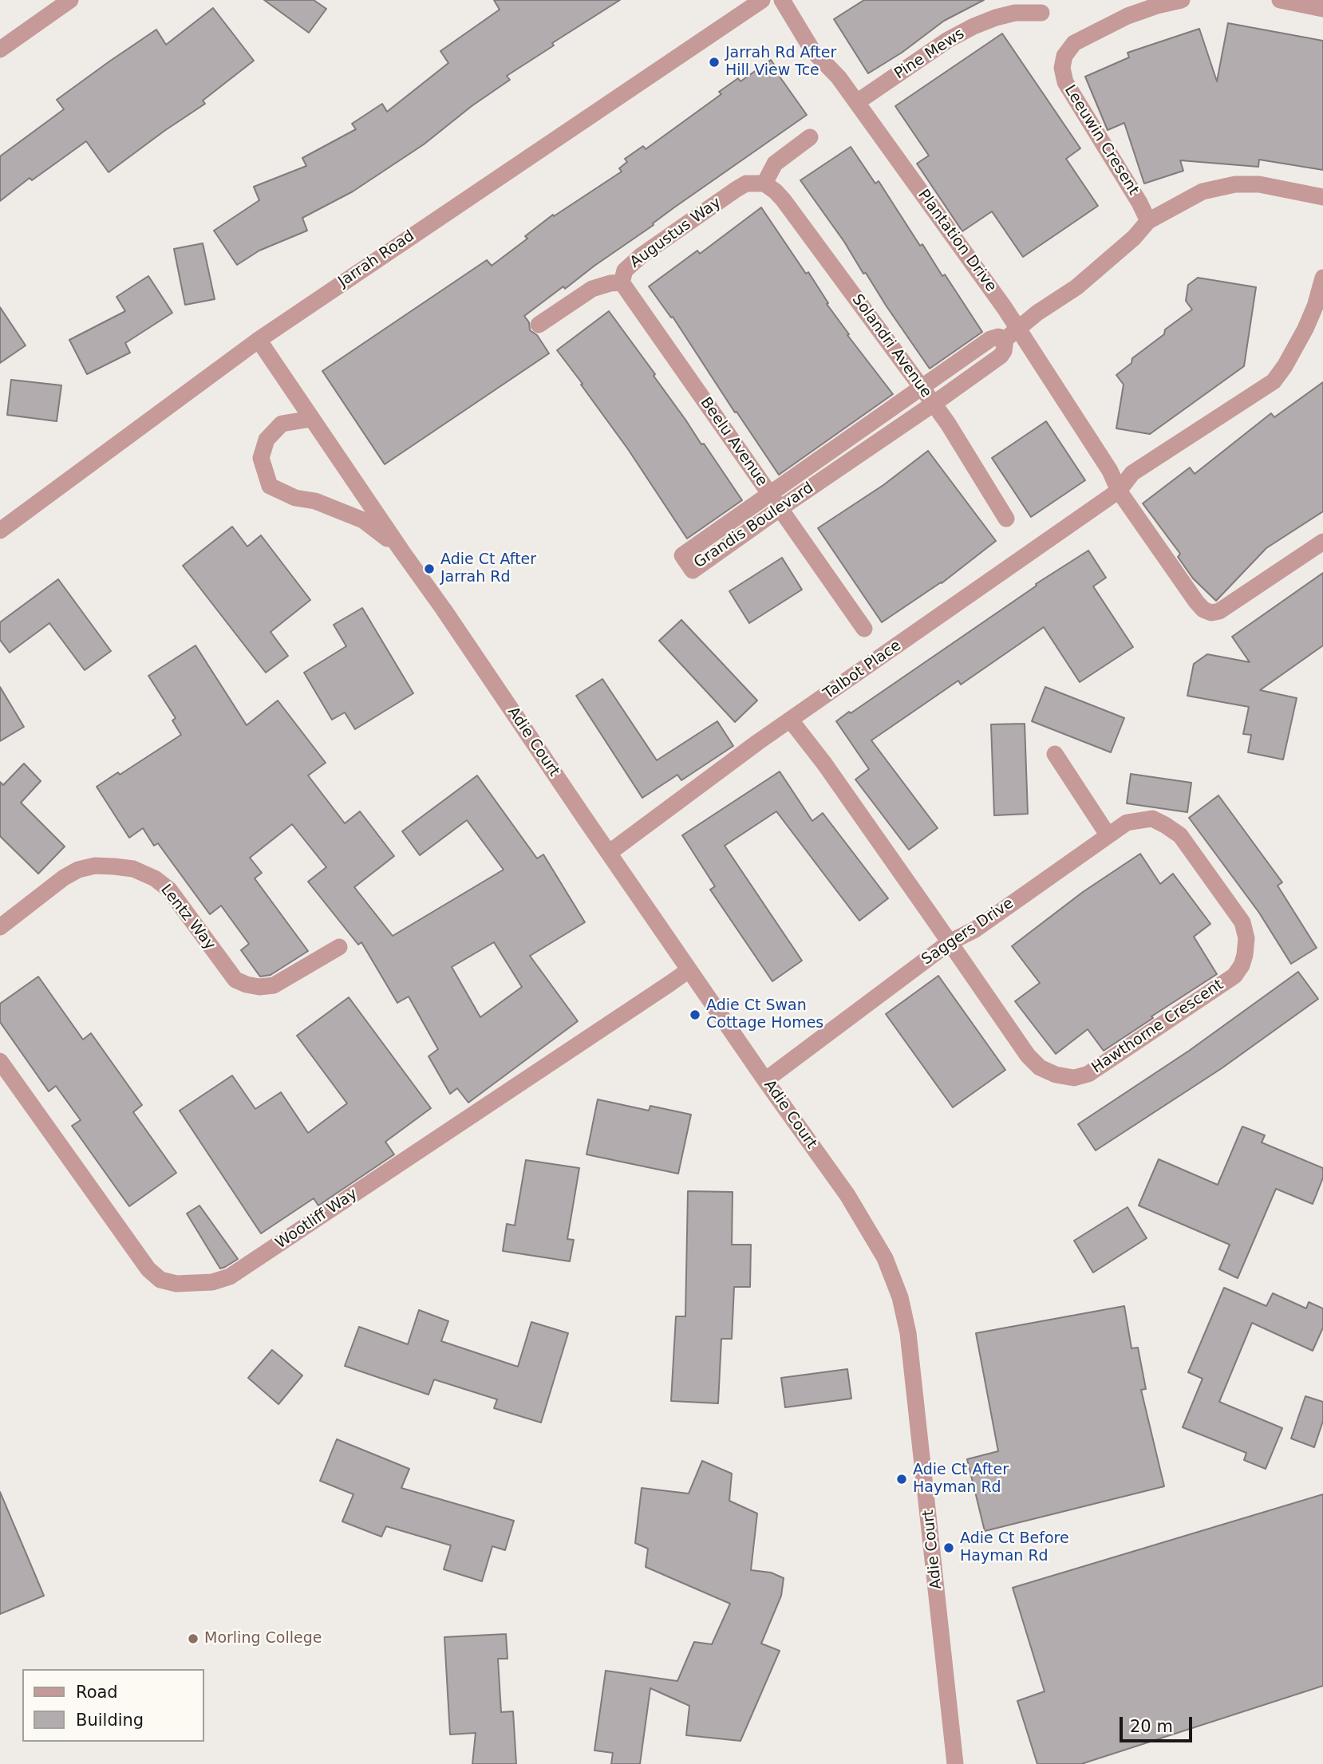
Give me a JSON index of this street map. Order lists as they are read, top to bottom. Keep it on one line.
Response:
{"streets":{"street":["Pine Mews","Leeuwin Cresent","Augustus Way","Plantation Drive","Jarrah Road","Solandri Avenue","Beelu Avenue","Grandis Boulevard","Talbot Place","Adie Court","Lentz Way","Saggers Drive","Hawthorne Crescent","Wootliff Way"]},"crossings":[["Pine Mews","Plantation Drive"],["Leeuwin Cresent","Grandis Boulevard"],["Augustus Way","Solandri Avenue"],["Augustus Way","Beelu Avenue"],["Plantation Drive","Grandis Boulevard"],["Plantation Drive","Talbot Place"],["Jarrah Road","Adie Court"],["Solandri Avenue","Grandis Boulevard"],["Beelu Avenue","Grandis Boulevard"],["Talbot Place","Adie Court"],["Talbot Place","Hawthorne Crescent"],["Adie Court","Saggers Drive"],["Adie Court","Wootliff Way"],["Saggers Drive","Hawthorne Crescent"]],"places":["Jarrah Rd After Hill View Tce","Adie Ct After Jarrah Rd","Adie Ct Swan Cottage Homes","Adie Ct After Hayman Rd","Adie Ct Before Hayman Rd","Morling College"],"legend":["Road","Building"],"scale_bar":"20 m"}
